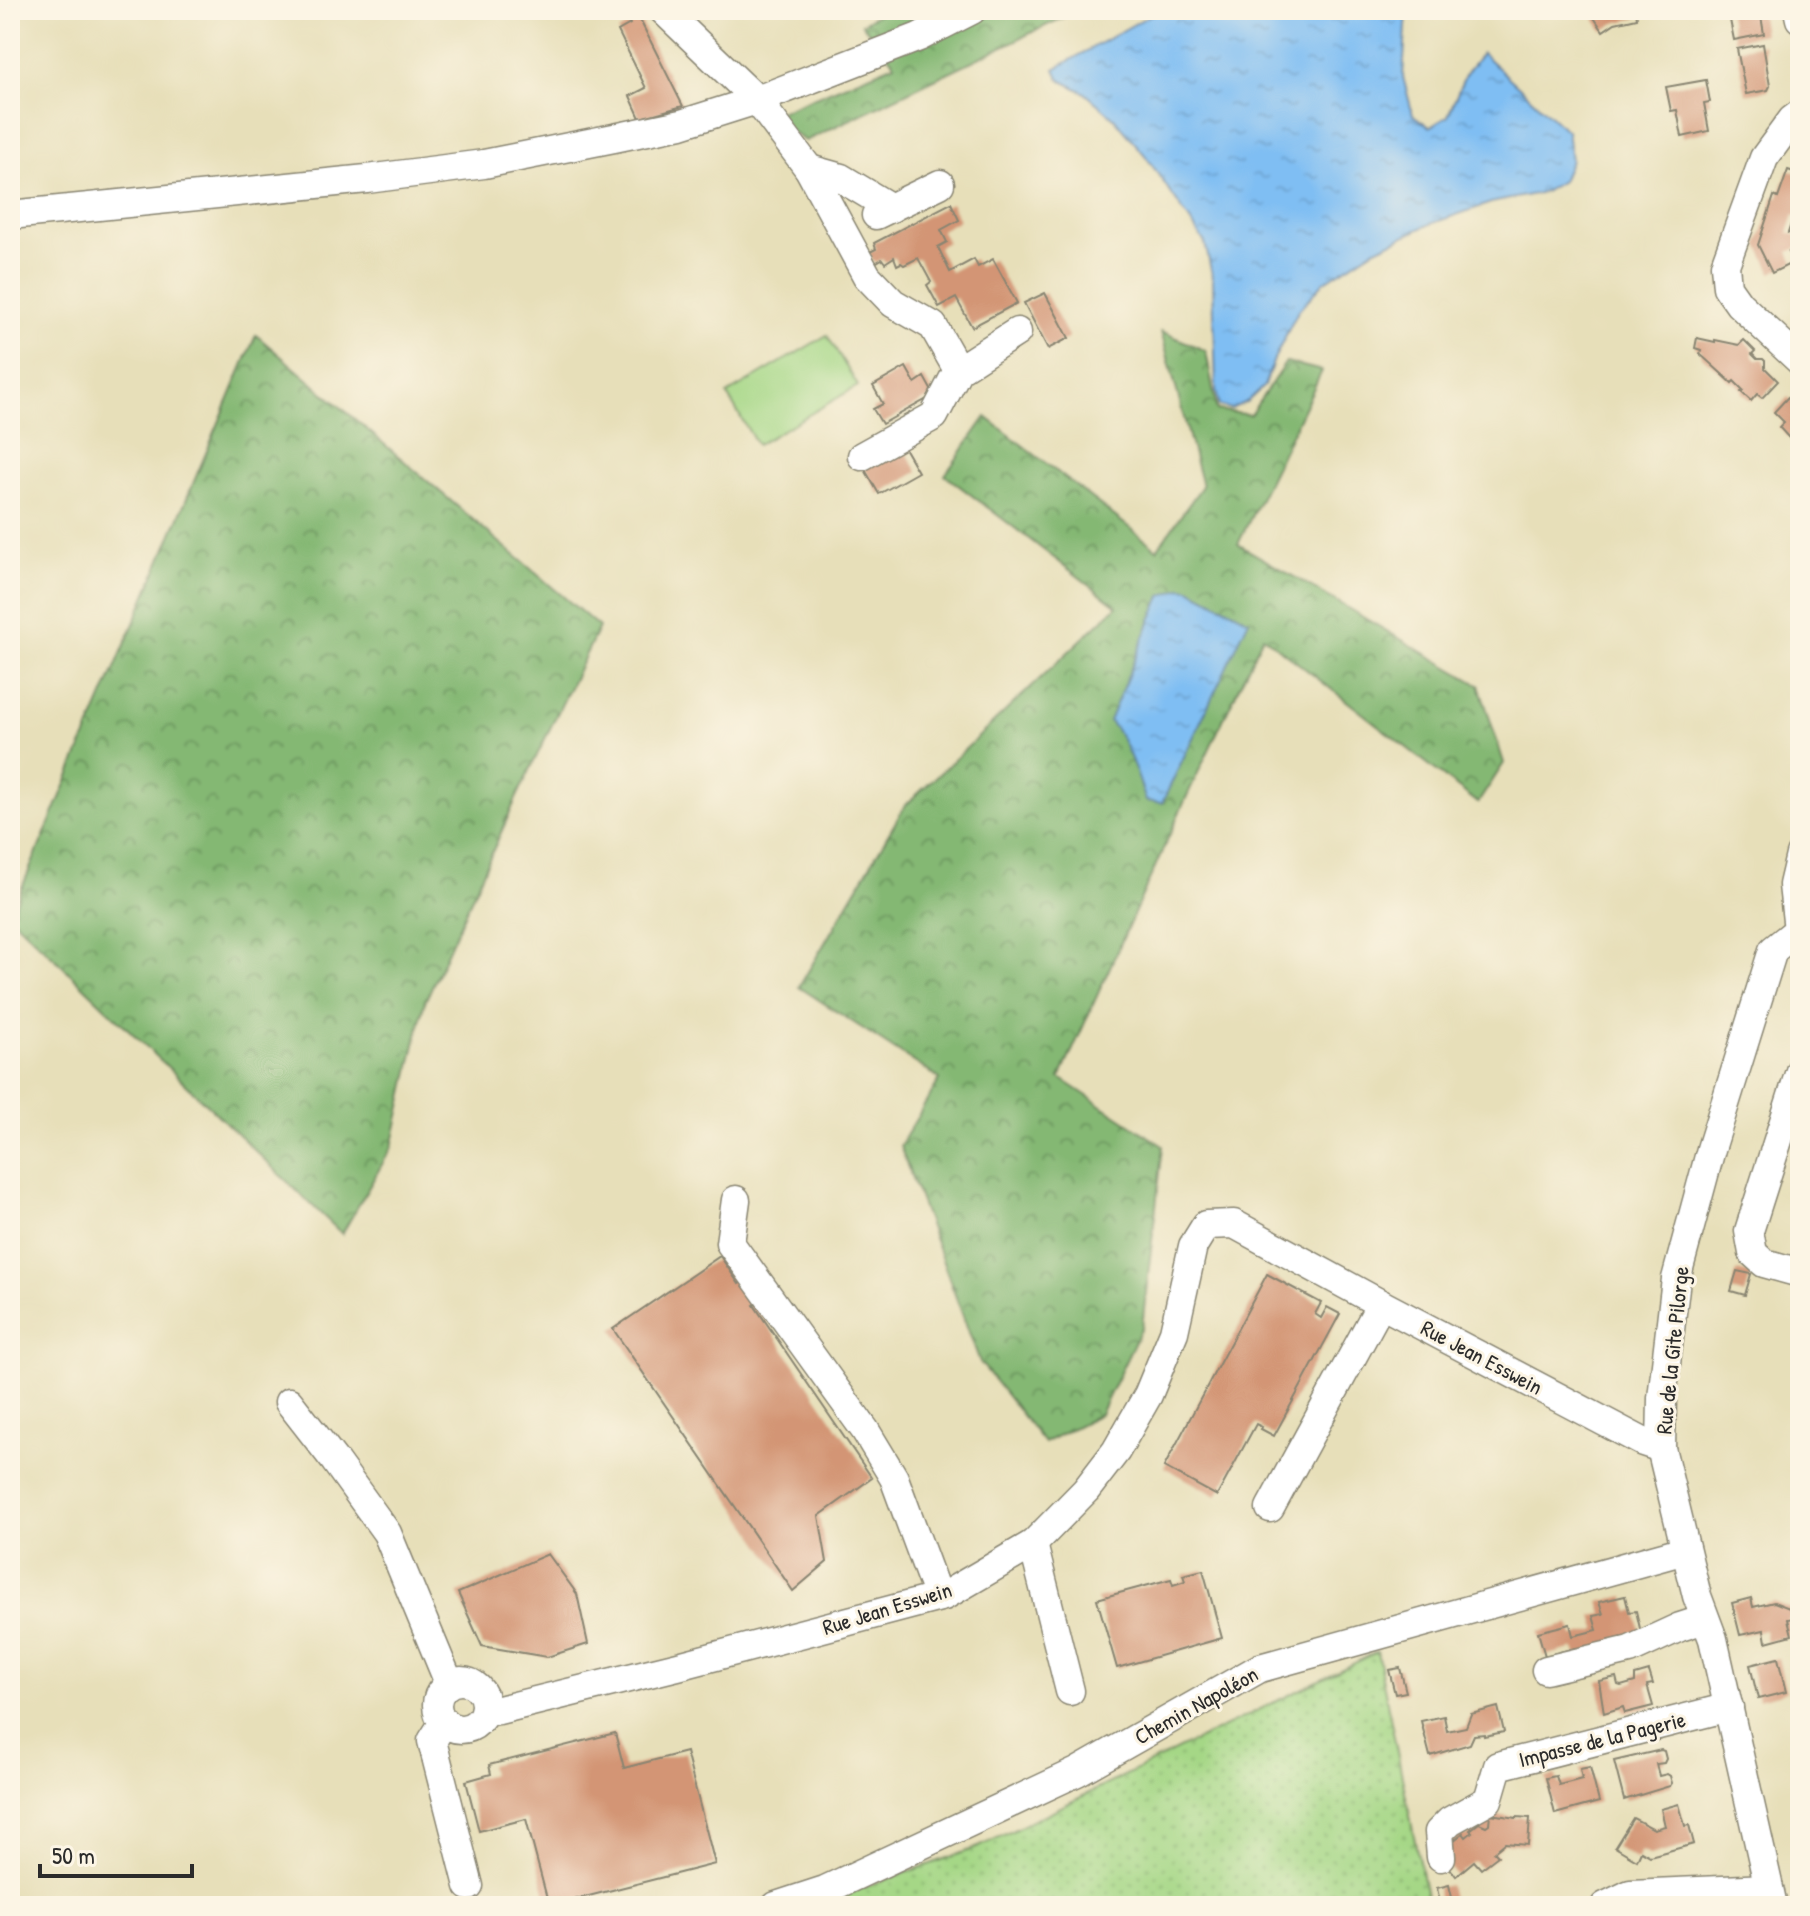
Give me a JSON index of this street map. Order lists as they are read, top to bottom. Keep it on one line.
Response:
{"streets":{"street":["Rue de la Gite Pilorge","Rue Jean Esswein","Chemin Napoléon","Impasse de la Pagerie"]},"crossings":[["Rue de la Gite Pilorge","Rue Jean Esswein"],["Rue de la Gite Pilorge","Chemin Napoléon"],["Rue de la Gite Pilorge","Impasse de la Pagerie"]],"scale_bar":"50 m"}
